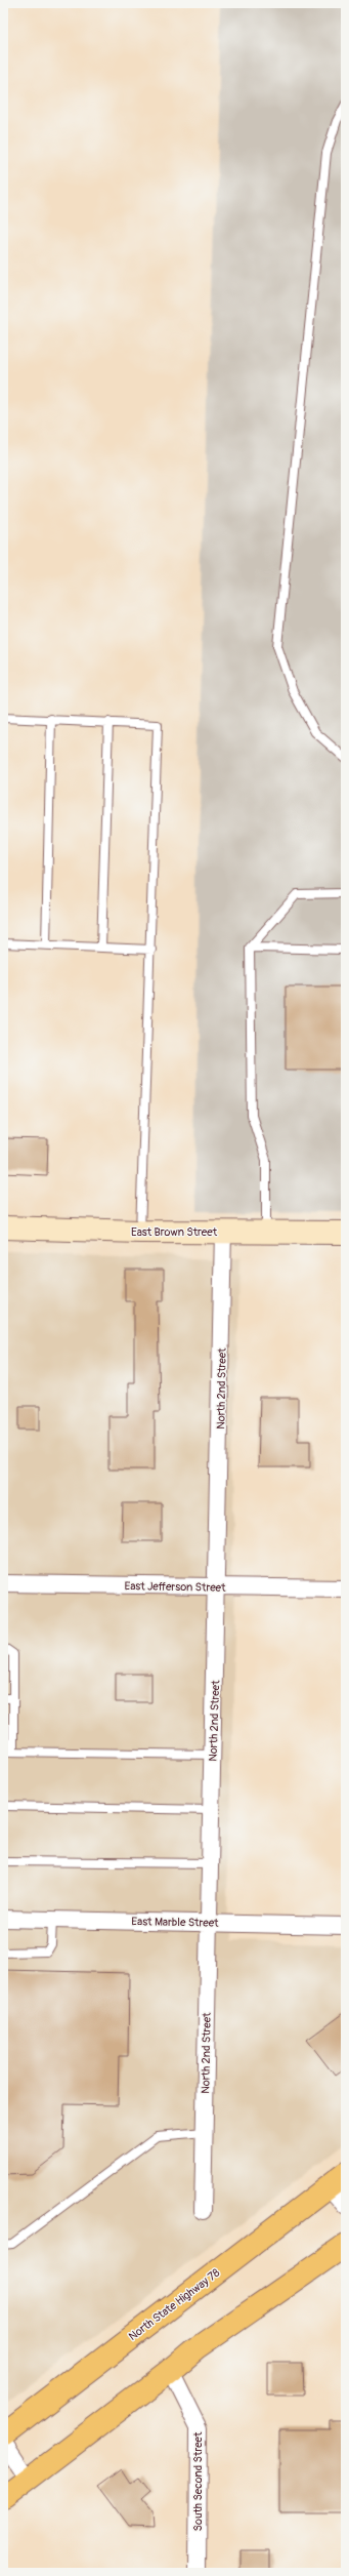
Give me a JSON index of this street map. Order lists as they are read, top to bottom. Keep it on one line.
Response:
{"streets":{"main road":["East Brown Street","North State Highway 78"],"street":["North 2nd Street","East Jefferson Street","East Marble Street","South Second Street"]},"crossings":[["East Brown Street","North 2nd Street"],["North 2nd Street","East Jefferson Street"],["North 2nd Street","East Marble Street"]]}
